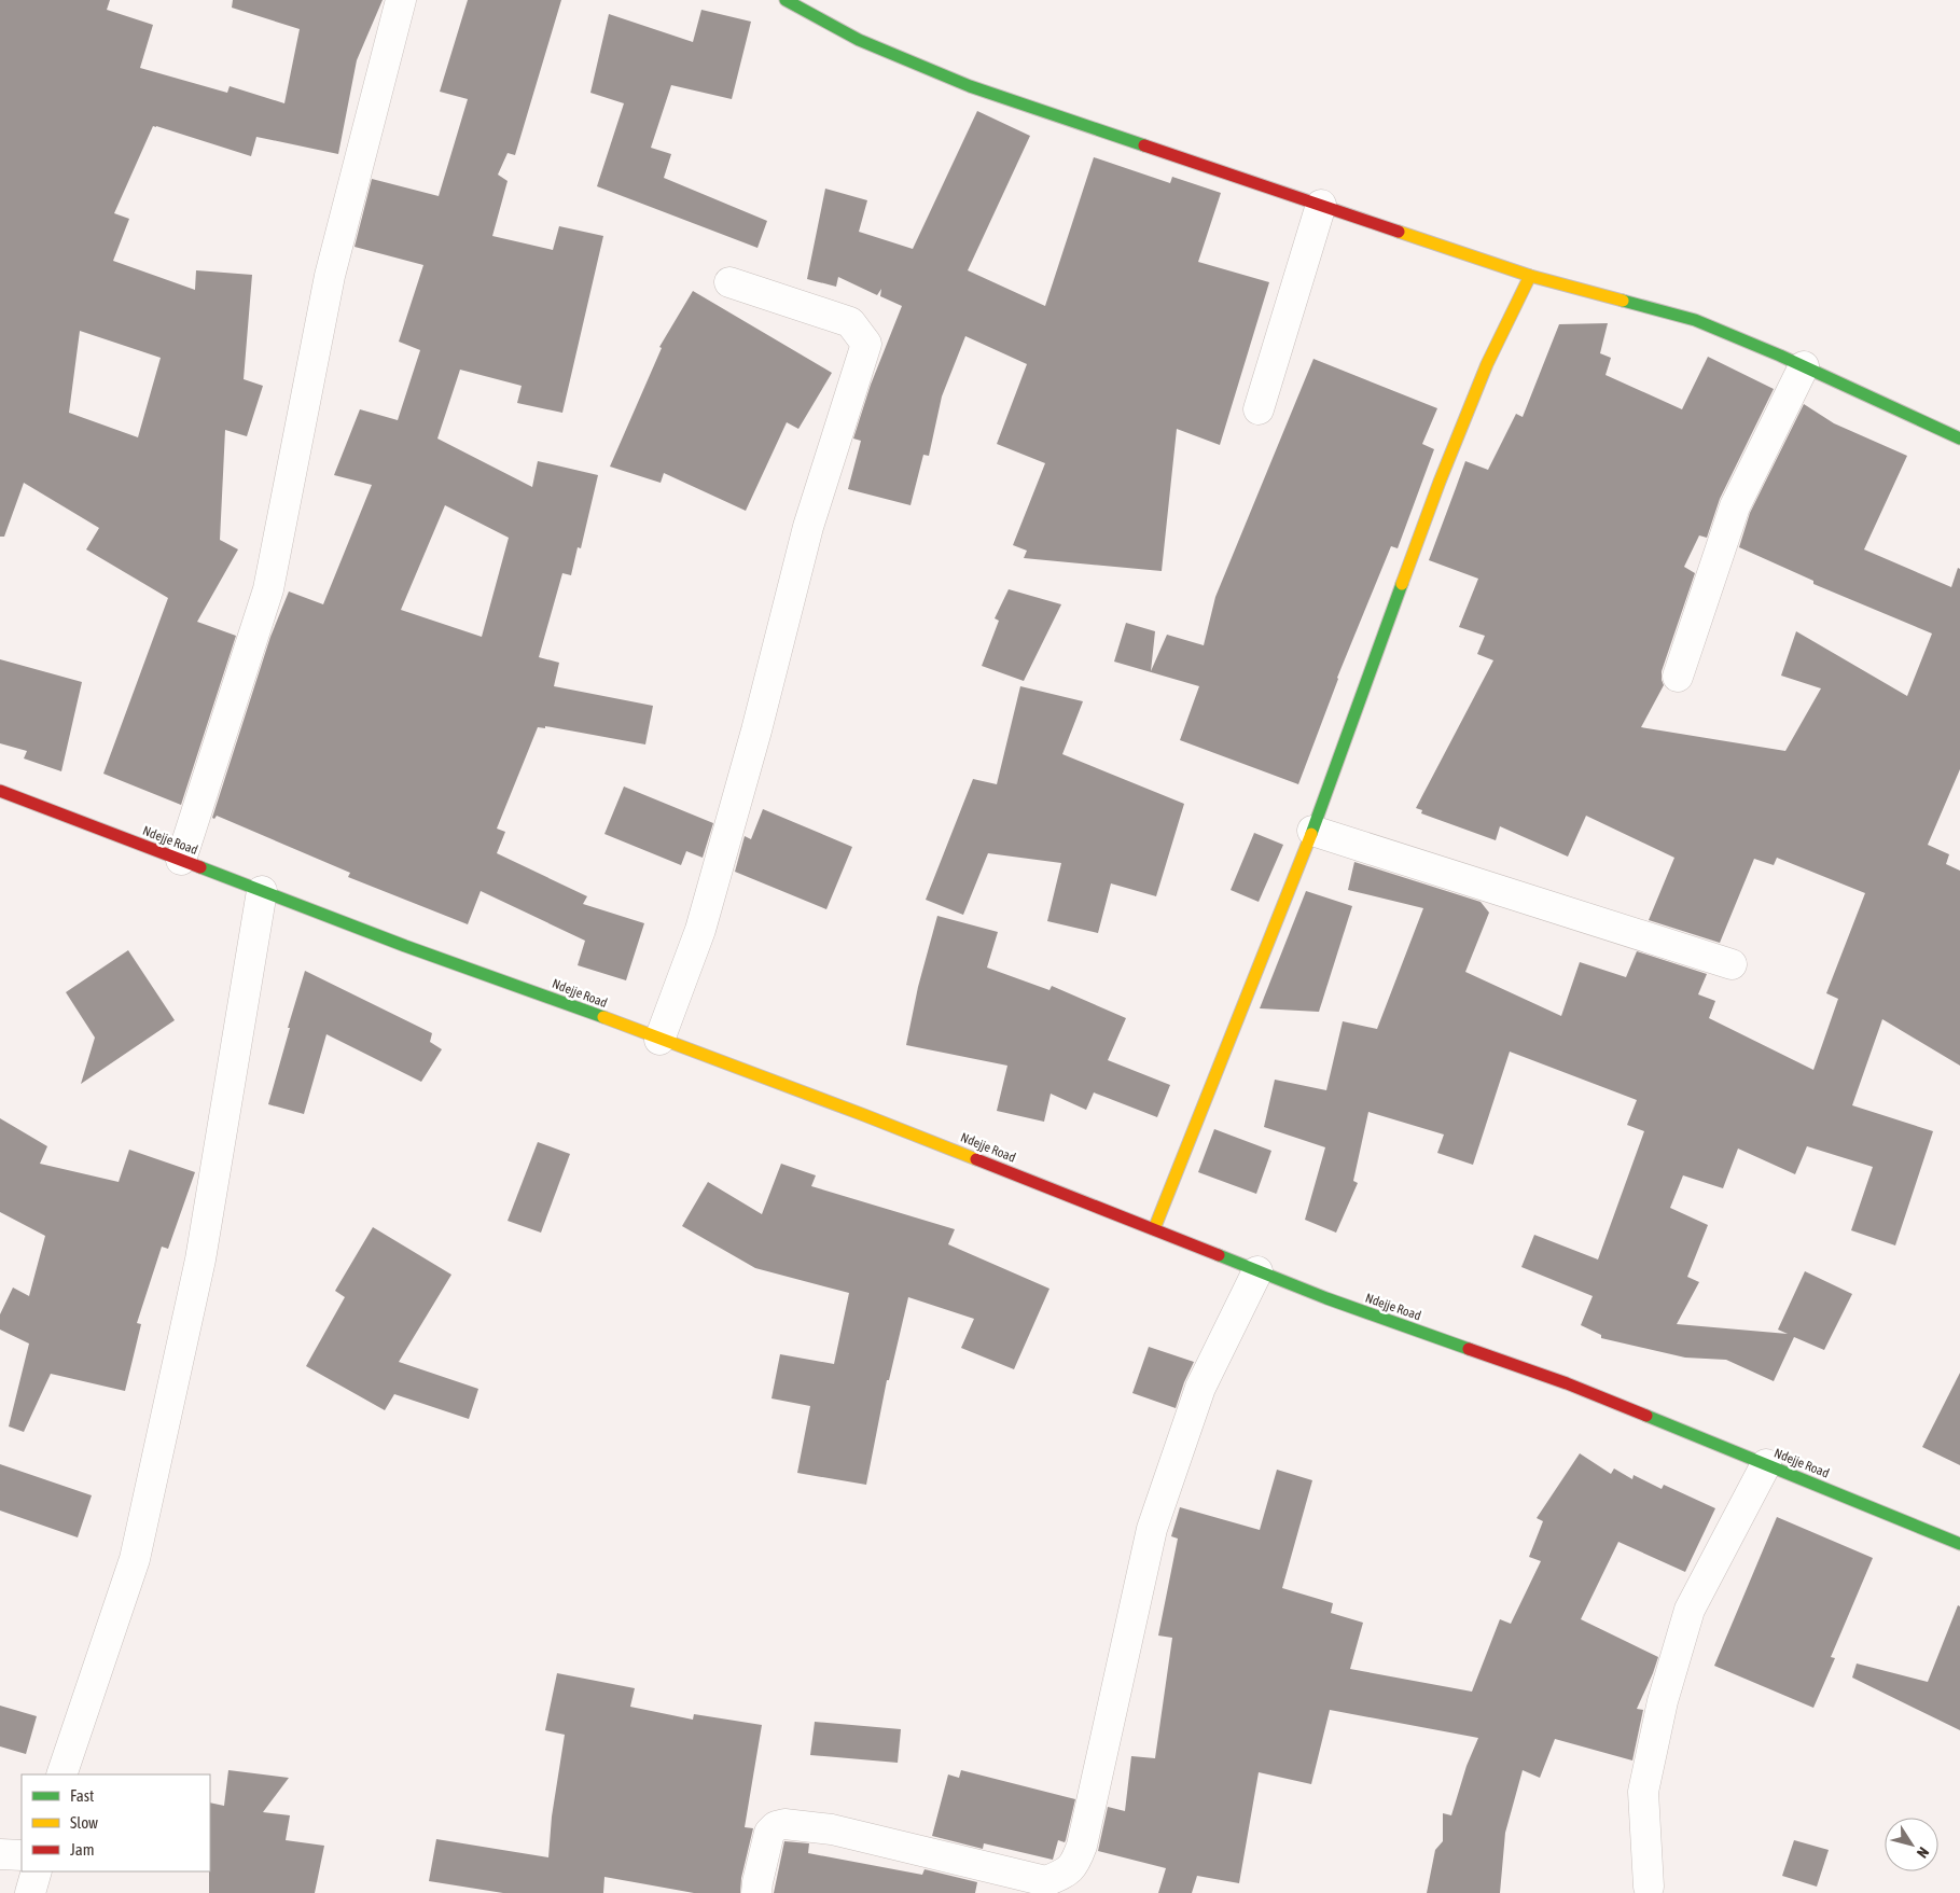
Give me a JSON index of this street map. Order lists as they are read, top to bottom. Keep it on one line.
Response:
{"streets":{"street":["Ndejje Road"]},"legend":["Fast","Slow","Jam"],"north":"bottom right"}
